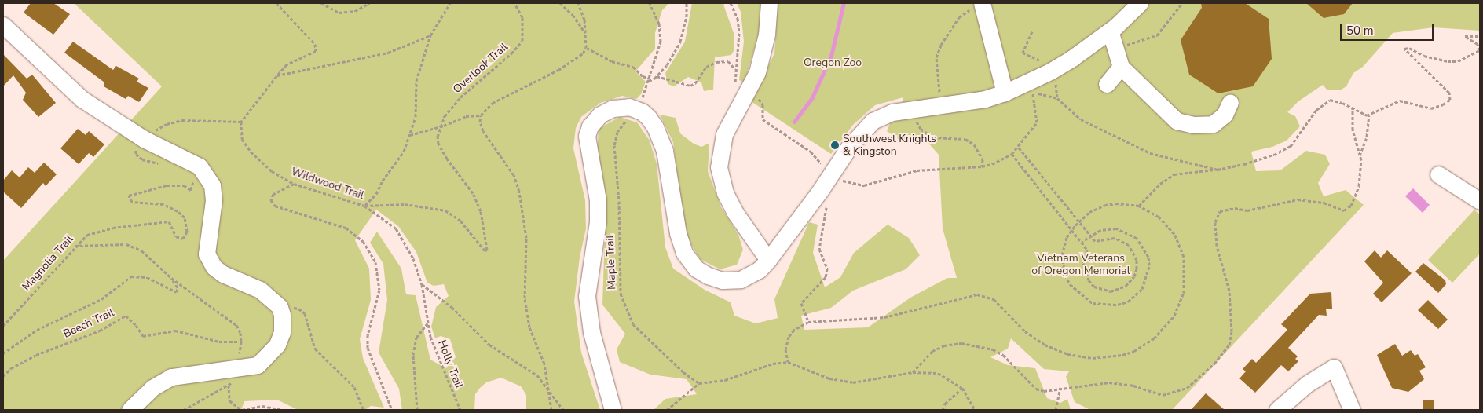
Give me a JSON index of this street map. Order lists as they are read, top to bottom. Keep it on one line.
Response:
{"streets":{"path":["Overlook Trail","Wildwood Trail","Maple Trail","Magnolia Trail","Beech Trail","Holly Trail"]},"crossings":[["Wildwood Trail","Holly Trail"]],"parks":["Oregon Zoo","Vietnam Veterans of Oregon Memorial"],"places":["Southwest Knights & Kingston"],"scale_bar":"50 m"}
